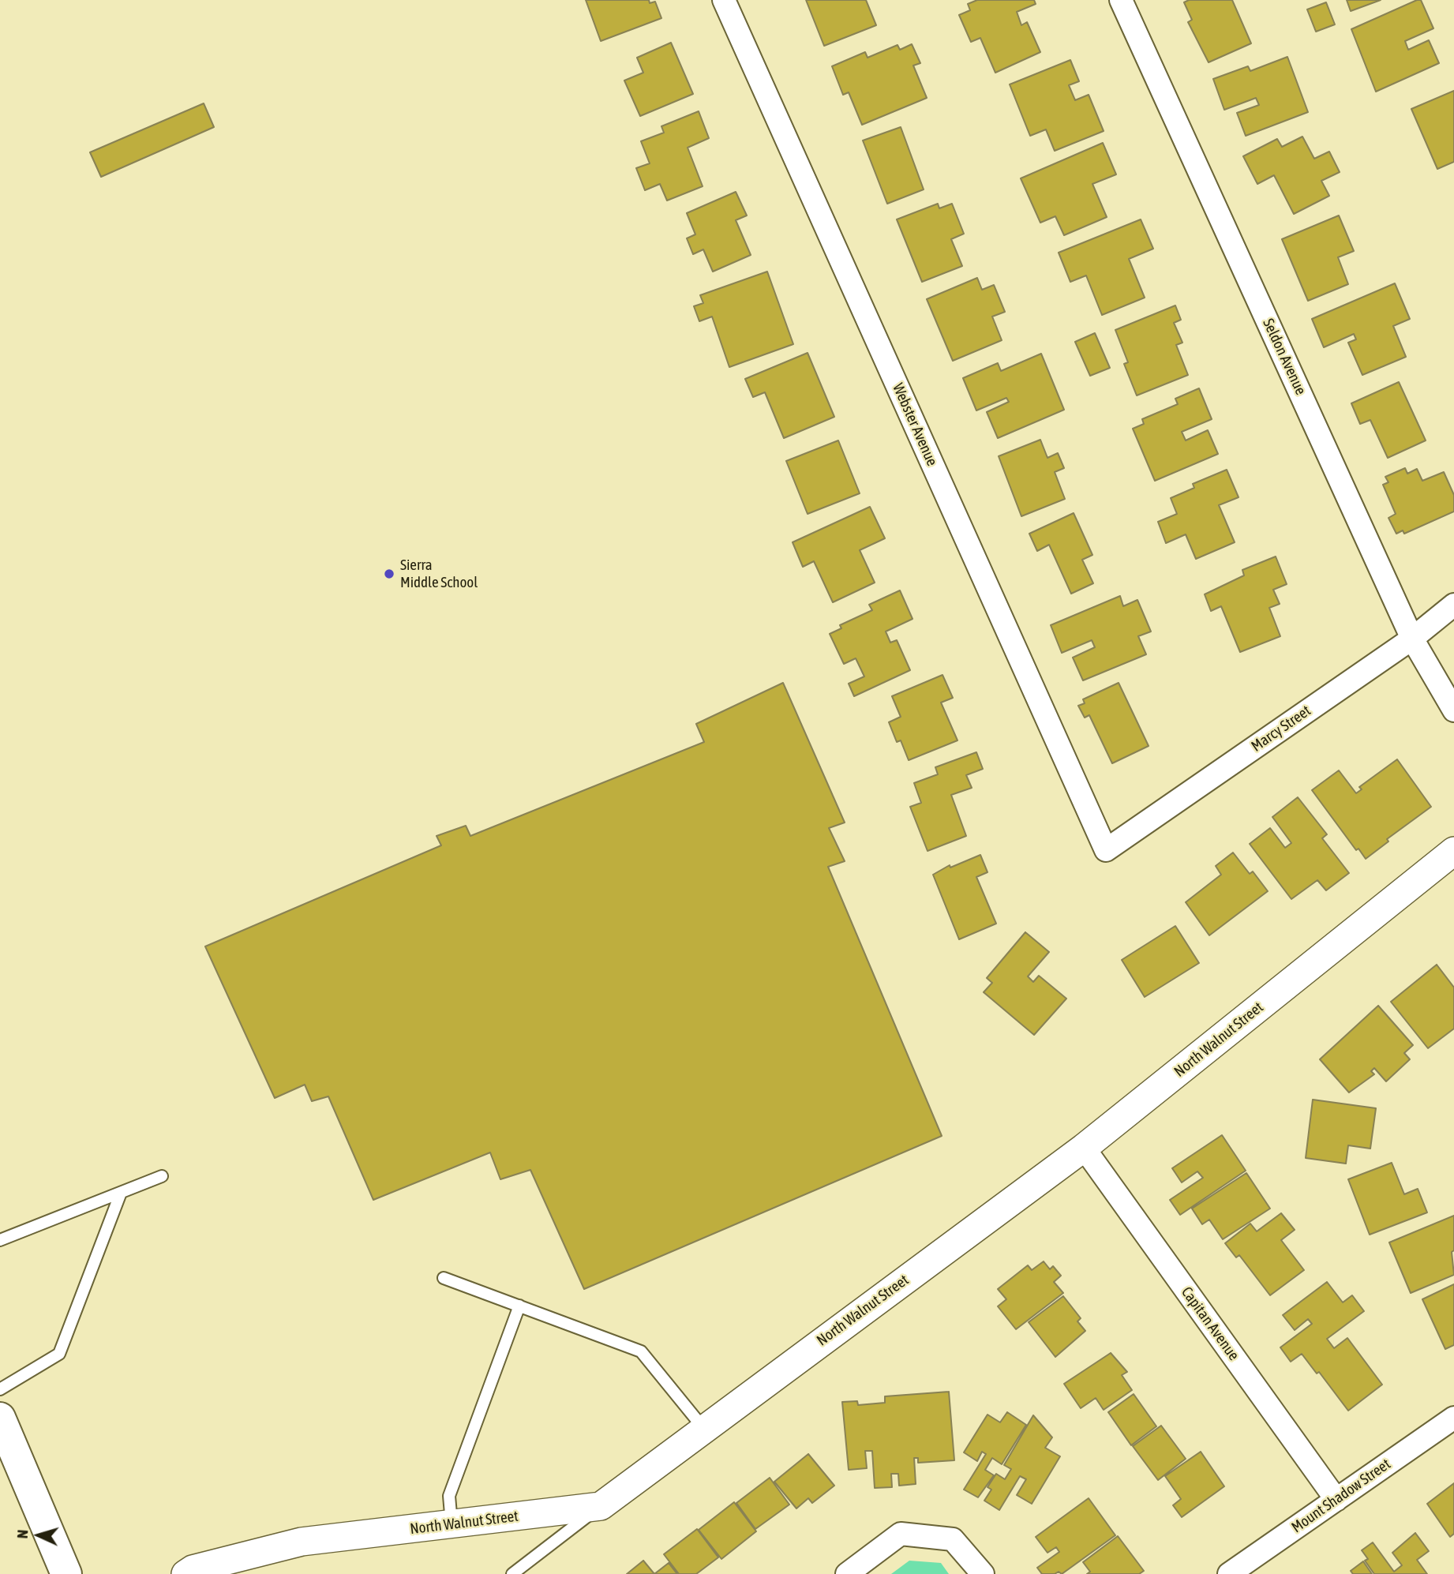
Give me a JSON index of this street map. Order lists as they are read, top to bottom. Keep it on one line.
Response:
{"streets":{"street":["Seldon Avenue","Webster Avenue","Marcy Street","North Walnut Street","Capitan Avenue","Mount Shadow Street"]},"crossings":[["Seldon Avenue","Marcy Street"],["Webster Avenue","Marcy Street"],["North Walnut Street","Capitan Avenue"],["Capitan Avenue","Mount Shadow Street"]],"places":["Sierra Middle School"],"north":"left"}
